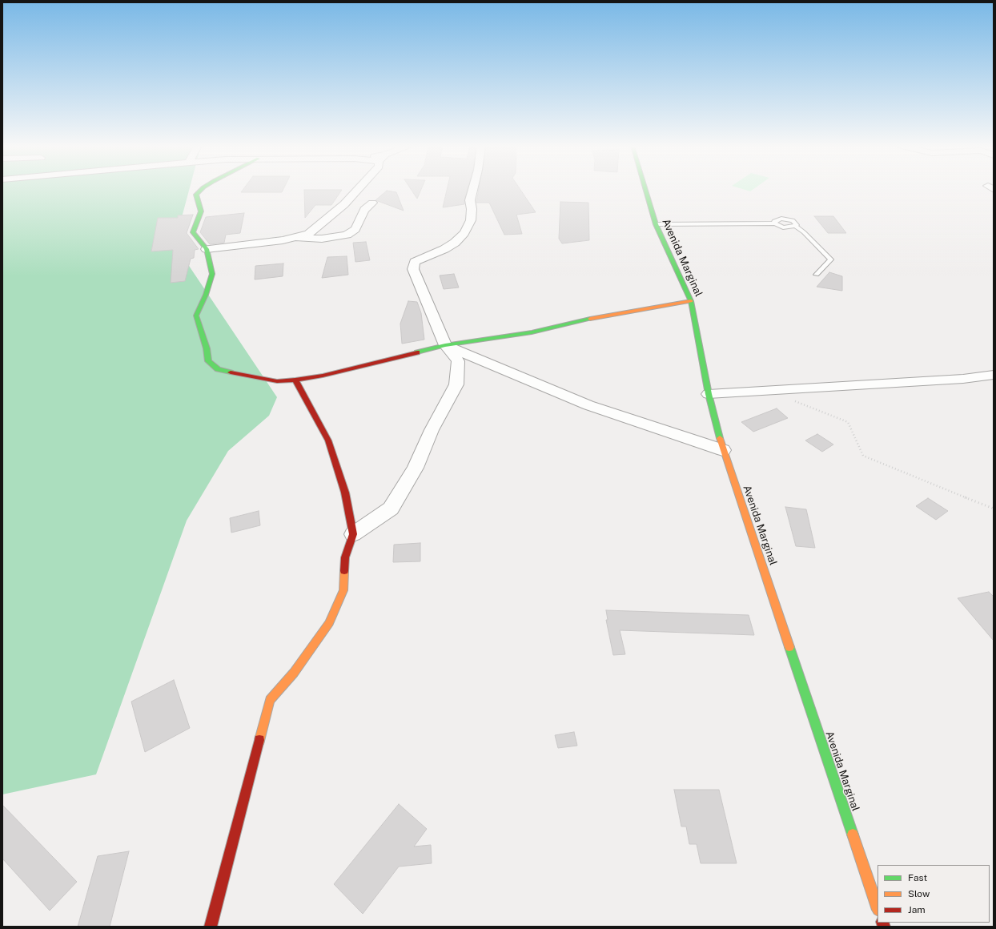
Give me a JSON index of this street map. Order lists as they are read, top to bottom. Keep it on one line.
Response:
{"streets":{"street":["Avenida Marginal"]},"legend":["Fast","Slow","Jam"]}
